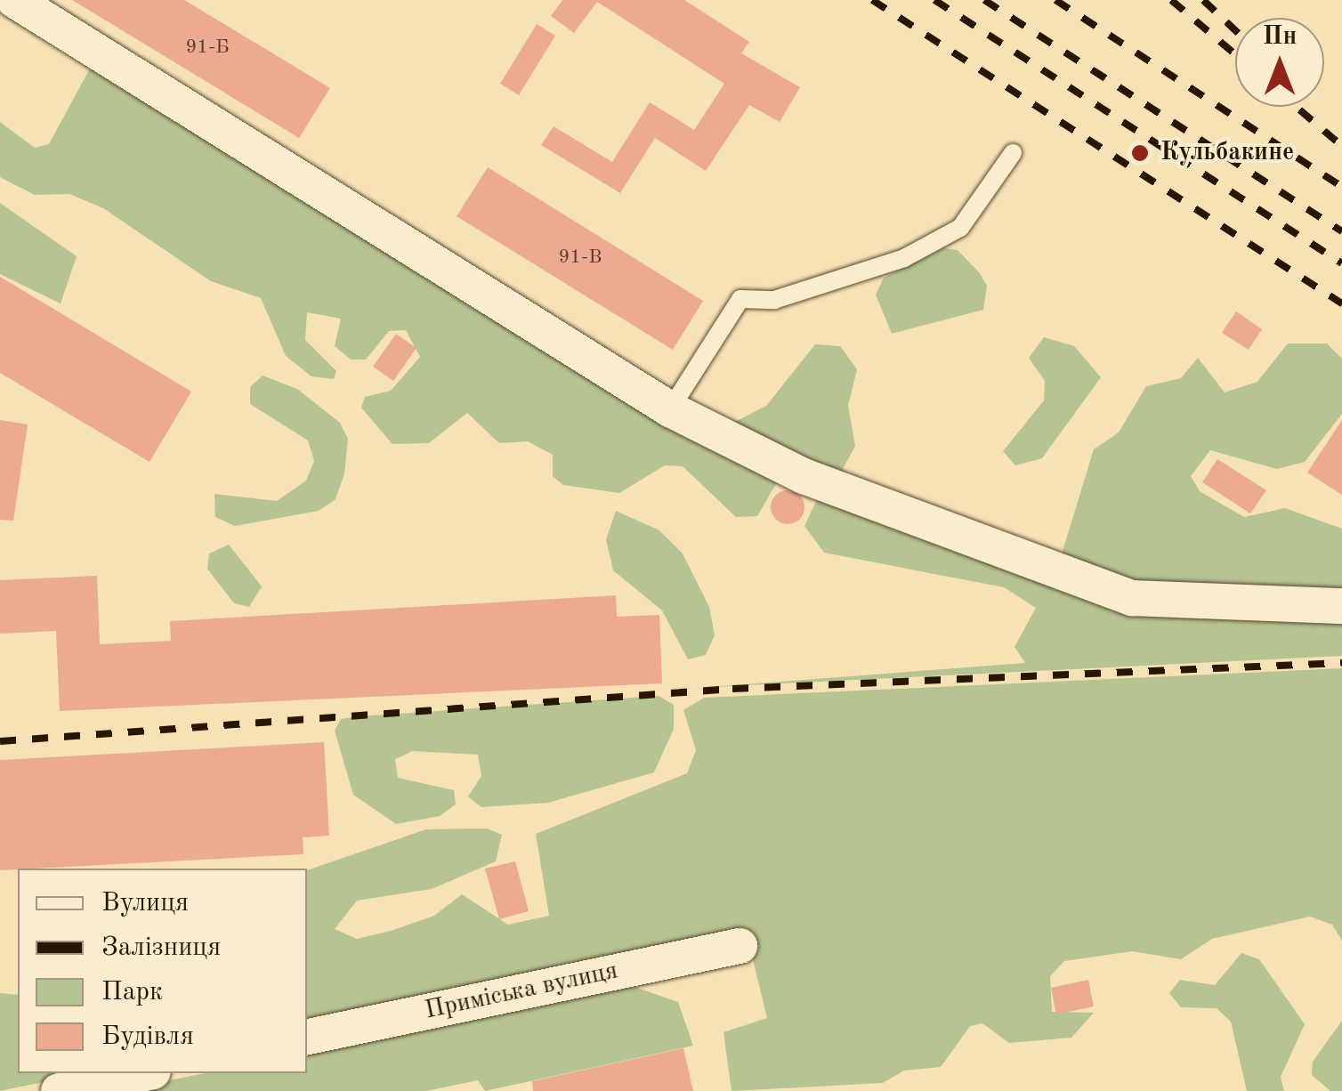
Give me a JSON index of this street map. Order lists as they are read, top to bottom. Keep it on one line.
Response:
{"streets":{"street":["Приміська вулиця"]},"places":["Кульбакине"],"house_numbers":["91-Б","91-В"],"legend":["Вулиця","Залізниця","Парк","Будівля"],"north":"top"}
